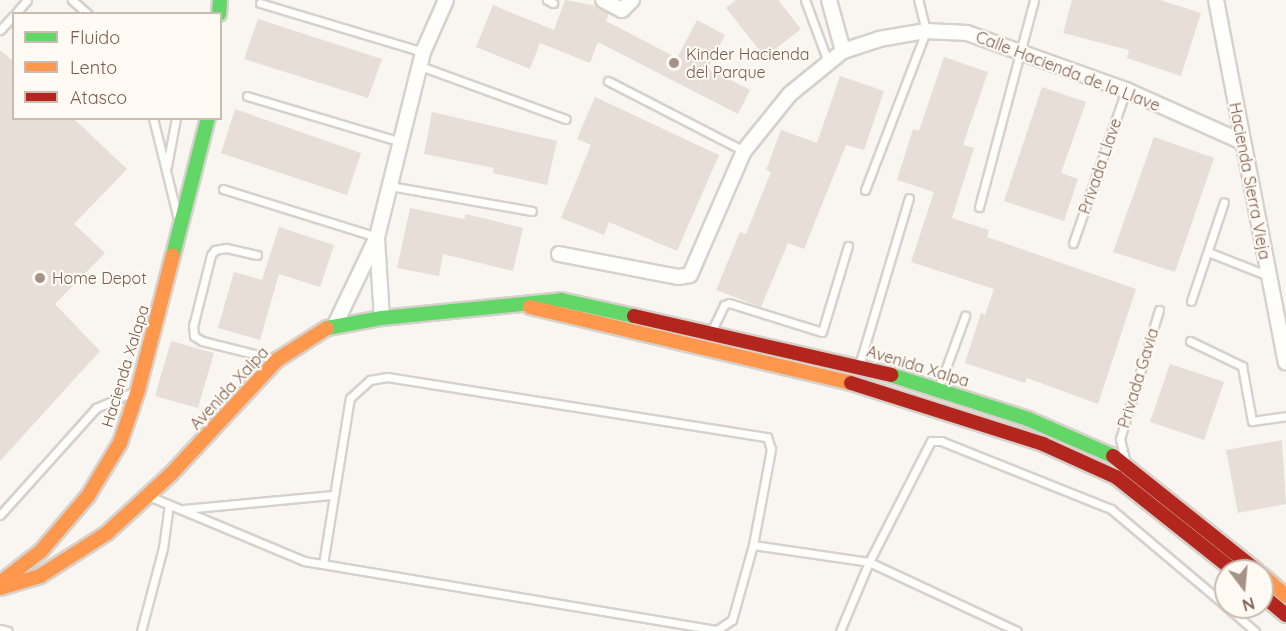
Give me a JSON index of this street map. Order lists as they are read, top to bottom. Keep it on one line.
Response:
{"streets":{"main road":["Hacienda Xalapa","Avenida Xalpa"],"street":["Calle Hacienda de la Llave","Hacienda Sierra Vieja"],"lane":["Privada Llave","Privada Gavia"]},"crossings":[["Calle Hacienda de la Llave","Privada Llave"],["Calle Hacienda de la Llave","Hacienda Sierra Vieja"],["Avenida Xalpa","Privada Gavia"]],"places":["Kinder Hacienda del Parque","Home Depot"],"legend":["Fluido","Lento","Atasco"],"north":"bottom"}
